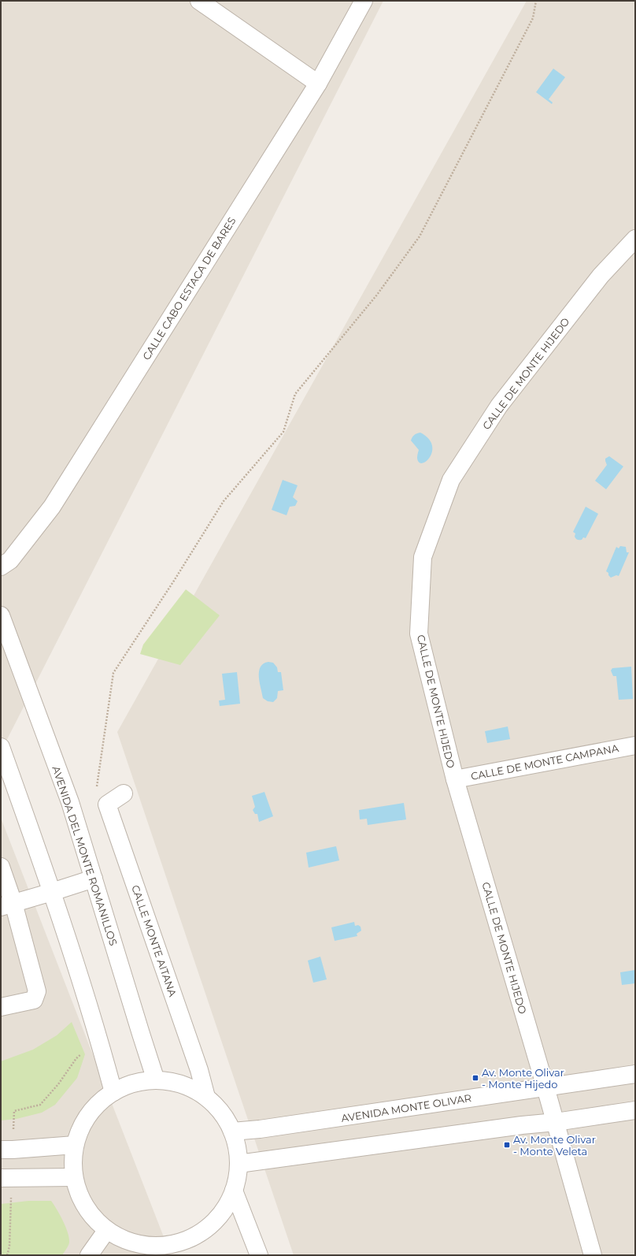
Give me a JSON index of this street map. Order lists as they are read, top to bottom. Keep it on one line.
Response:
{"streets":{"street":["CALLE CABO ESTACA DE BARES","CALLE DE MONTE HIJEDO","CALLE DE MONTE CAMPANA","AVENIDA DEL MONTE ROMANILLOS","CALLE MONTE AITANA","AVENIDA MONTE OLIVAR"]},"crossings":[["CALLE DE MONTE HIJEDO","CALLE DE MONTE CAMPANA"],["CALLE DE MONTE HIJEDO","AVENIDA MONTE OLIVAR"]],"places":{"transit":["Av. Monte Olivar - Monte Hijedo","Av. Monte Olivar - Monte Veleta"]}}
